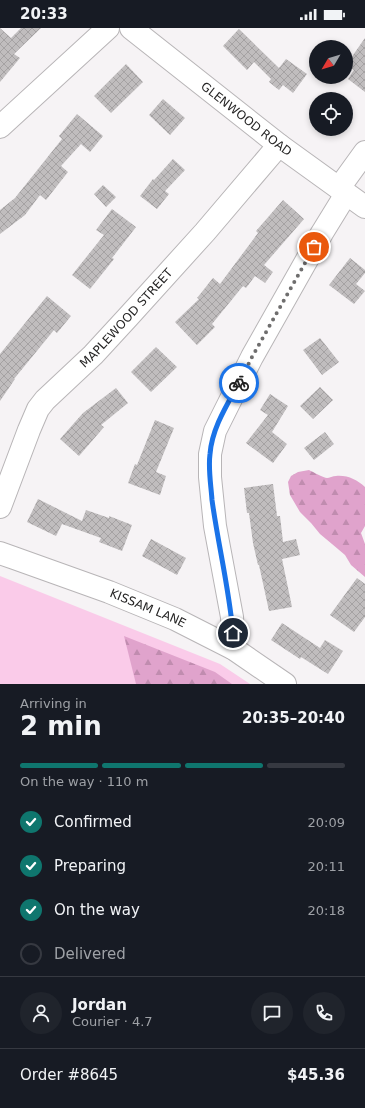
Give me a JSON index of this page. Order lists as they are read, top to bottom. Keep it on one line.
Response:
{"streets":{"street":["GLENWOOD ROAD","MAPLEWOOD STREET","KISSAM LANE"]},"crossings":[["GLENWOOD ROAD","MAPLEWOOD STREET"]],"north":"bottom left","page":{"status":"20:33","heading":["2 min","Arriving in","20:35–20:40"],"panel":["Jordan","Courier · 4.7","Order #8645","$45.36"],"bar":"On the way · 110 m","list":[["Confirmed","20:09"],["Preparing","20:11"],["On the way","20:18"],"Delivered"]}}
